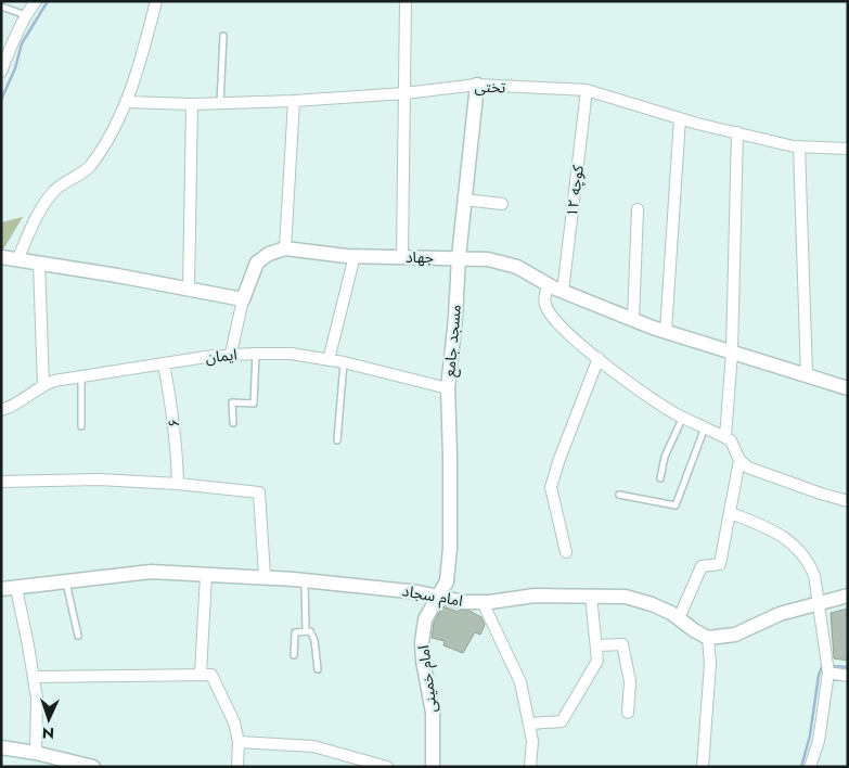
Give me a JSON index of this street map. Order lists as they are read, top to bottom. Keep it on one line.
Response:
{"streets":{"street":["تختی","کوچه ۱۲","جهاد","مسجد جامع","ایمان","۶","امام سجاد","امام خمینی"]},"crossings":[["تختی","کوچه ۱۲"],["تختی","مسجد جامع"],["کوچه ۱۲","جهاد"],["جهاد","مسجد جامع"],["مسجد جامع","ایمان"],["مسجد جامع","امام سجاد"],["مسجد جامع","امام خمینی"],["ایمان","۶"],["امام سجاد","امام خمینی"]],"north":"bottom"}
